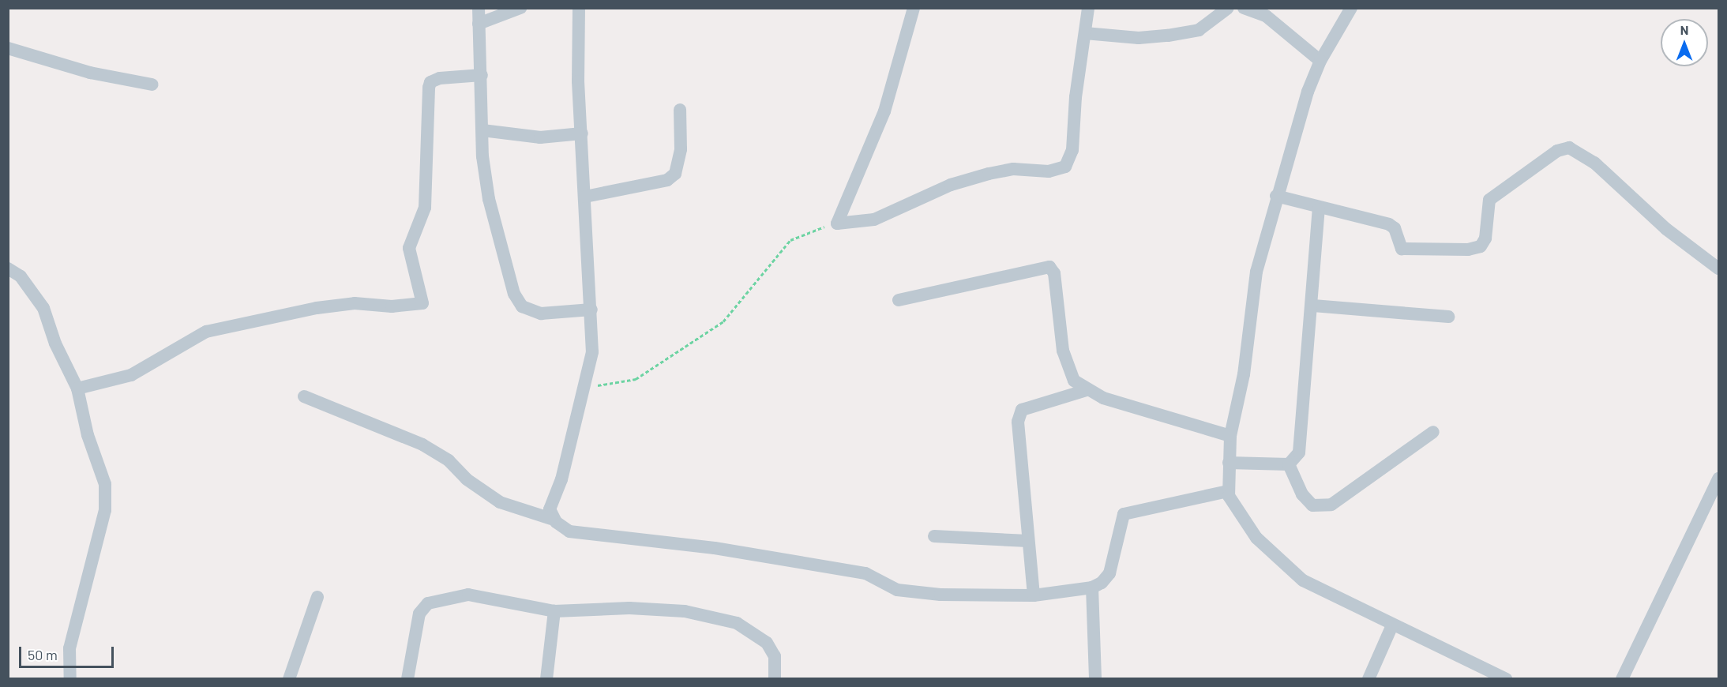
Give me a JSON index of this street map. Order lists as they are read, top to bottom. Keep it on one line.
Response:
{"scale_bar":"50 m","north":"top"}
